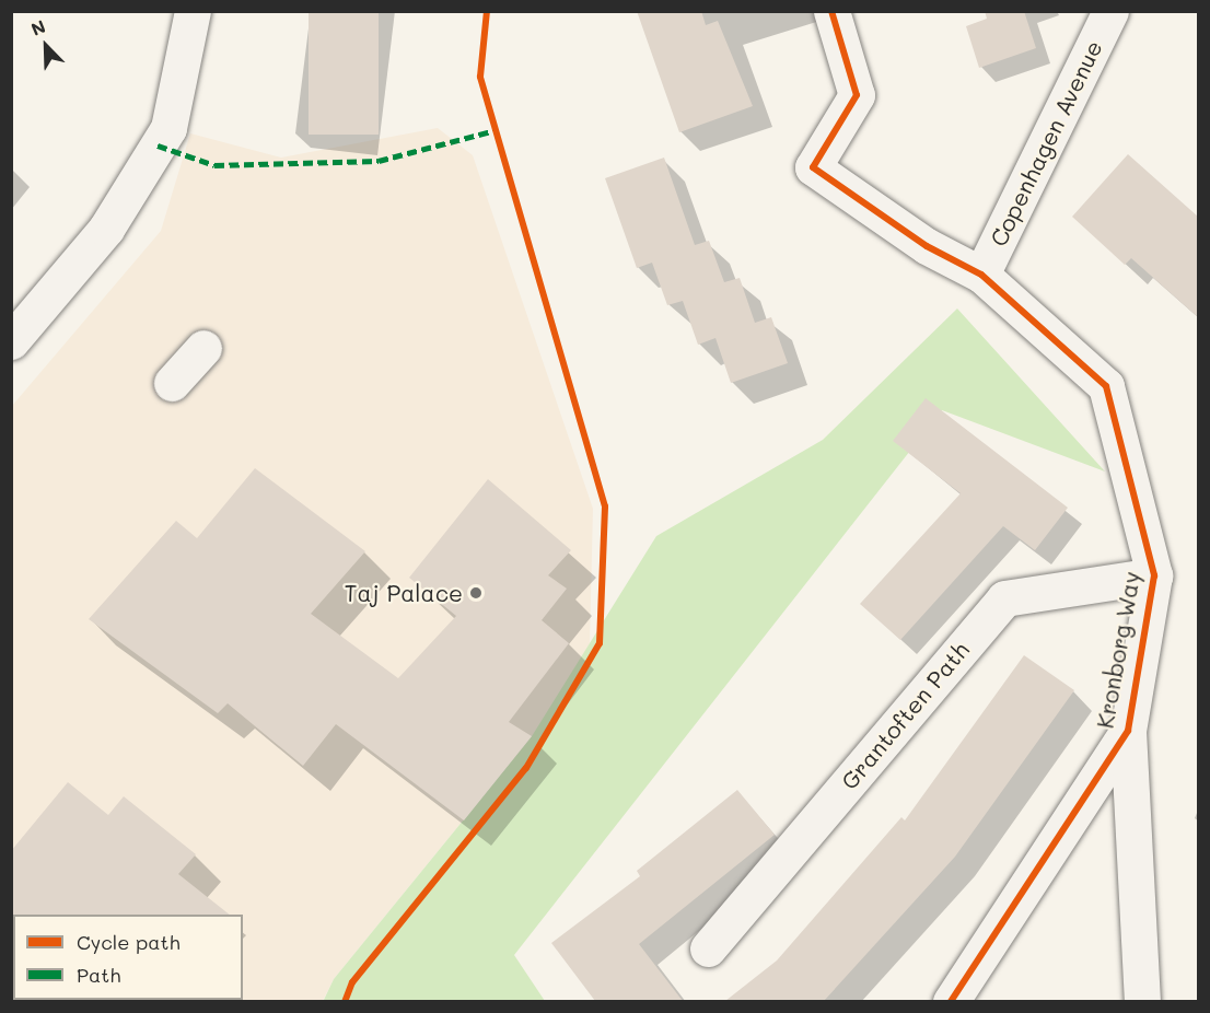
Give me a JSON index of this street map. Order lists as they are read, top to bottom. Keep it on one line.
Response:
{"streets":{"street":["Copenhagen Avenue","Kronborg Way","Grantoften Path"]},"crossings":[["Copenhagen Avenue","Kronborg Way"],["Kronborg Way","Grantoften Path"]],"places":["Taj Palace"],"legend":["Cycle path","Path"],"north":"top left"}
